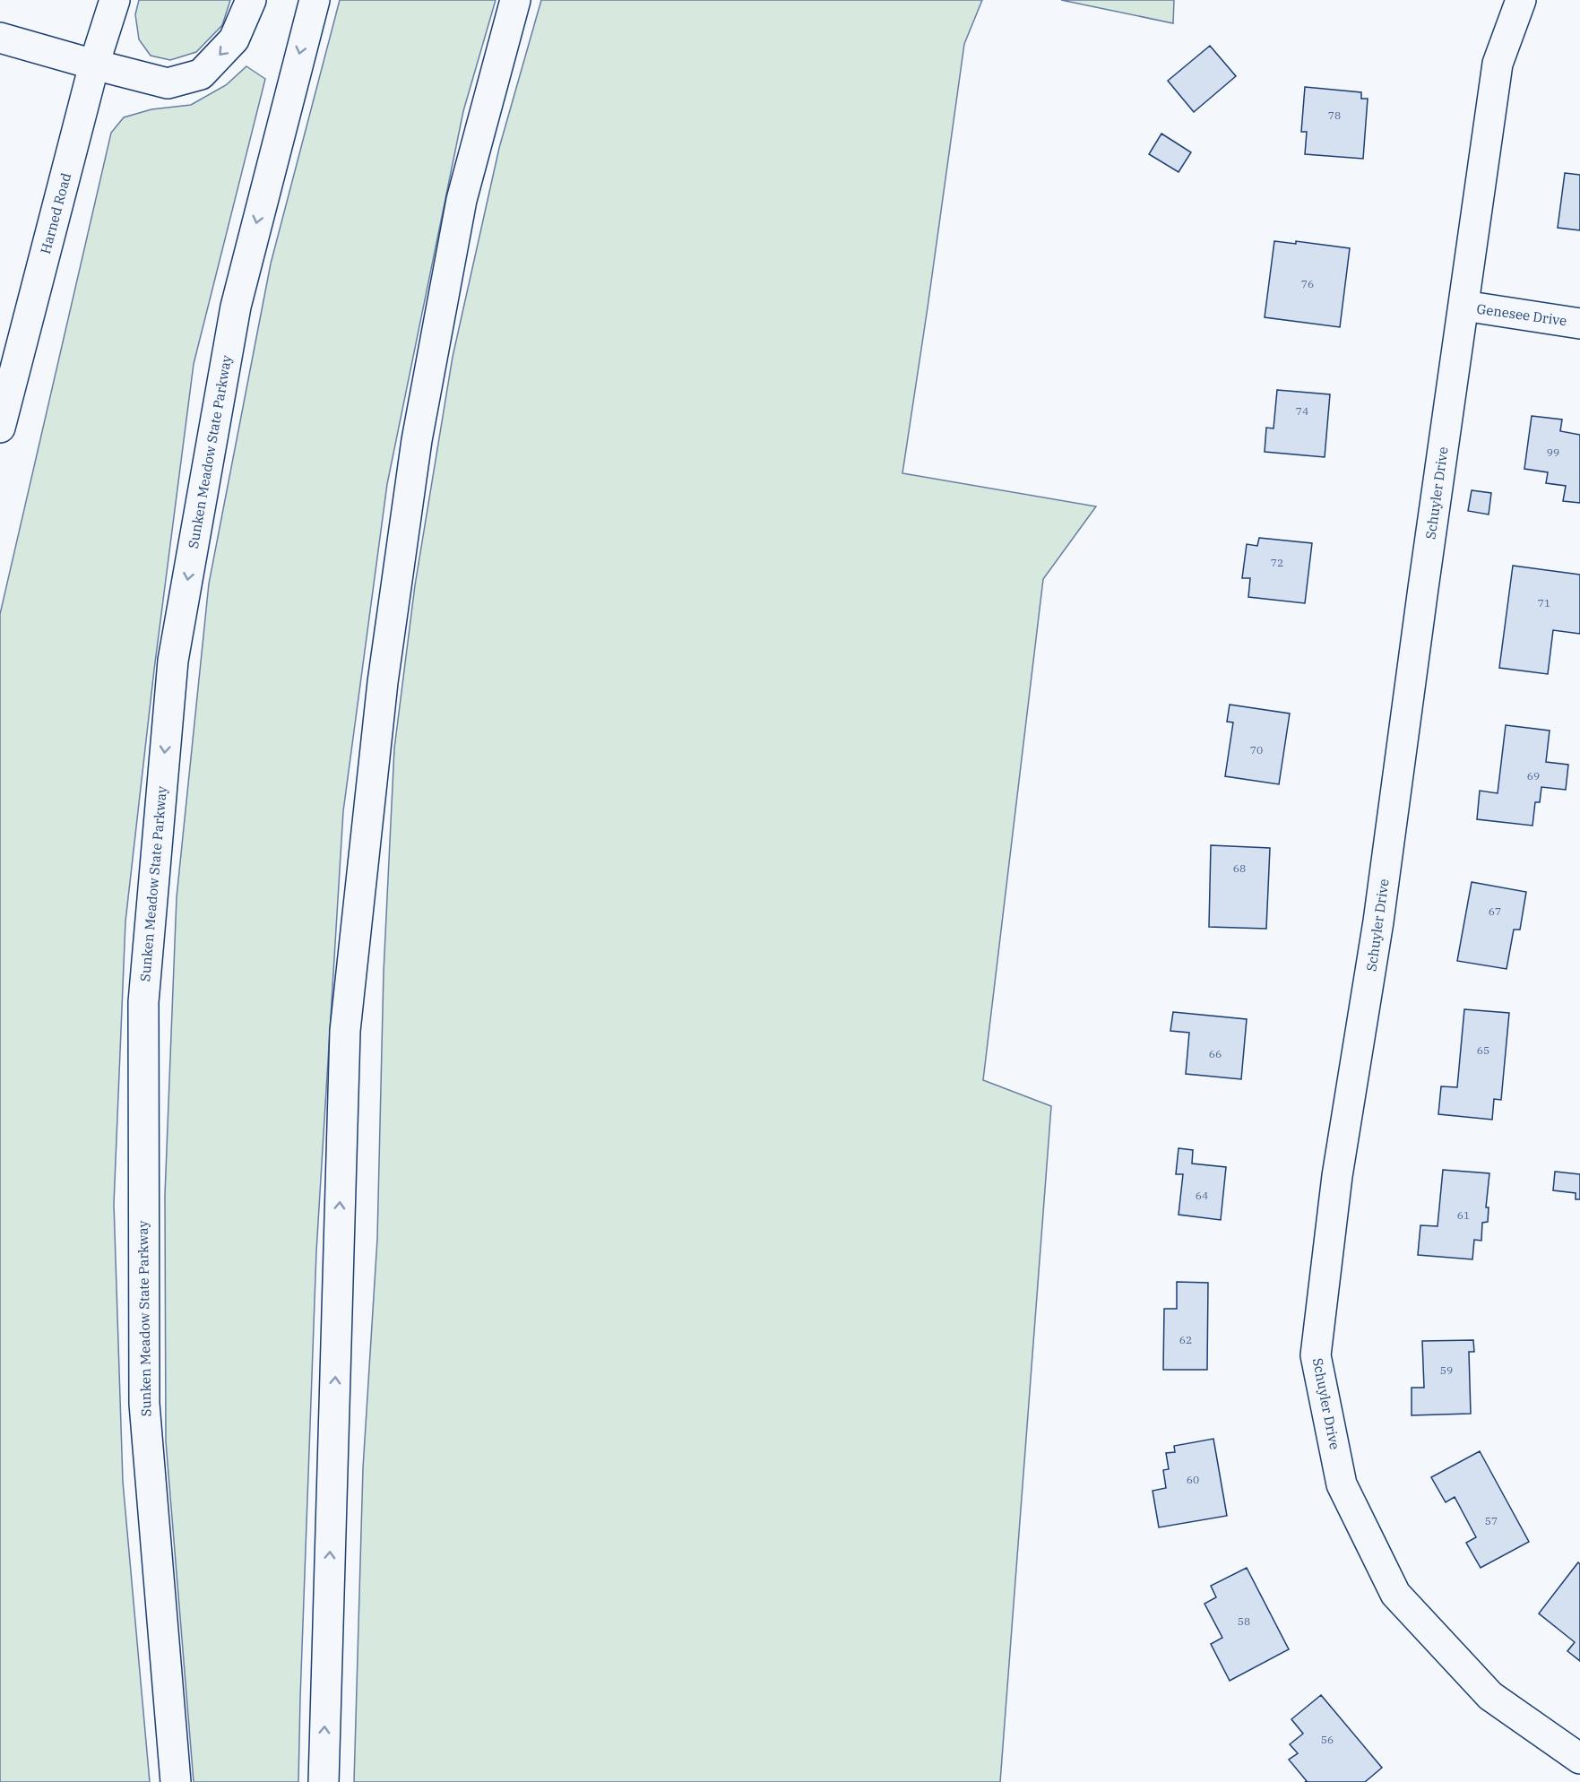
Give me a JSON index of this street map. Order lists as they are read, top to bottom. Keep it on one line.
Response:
{"streets":{"main road":["Harned Road","Genesee Drive","Sunken Meadow State Parkway","Schuyler Drive"]},"crossings":[["Genesee Drive","Schuyler Drive"]],"house_numbers":["78","76","74","99","72","71","70","69","68","67","65","66","64","61","62","59","60","57","58","56"]}
